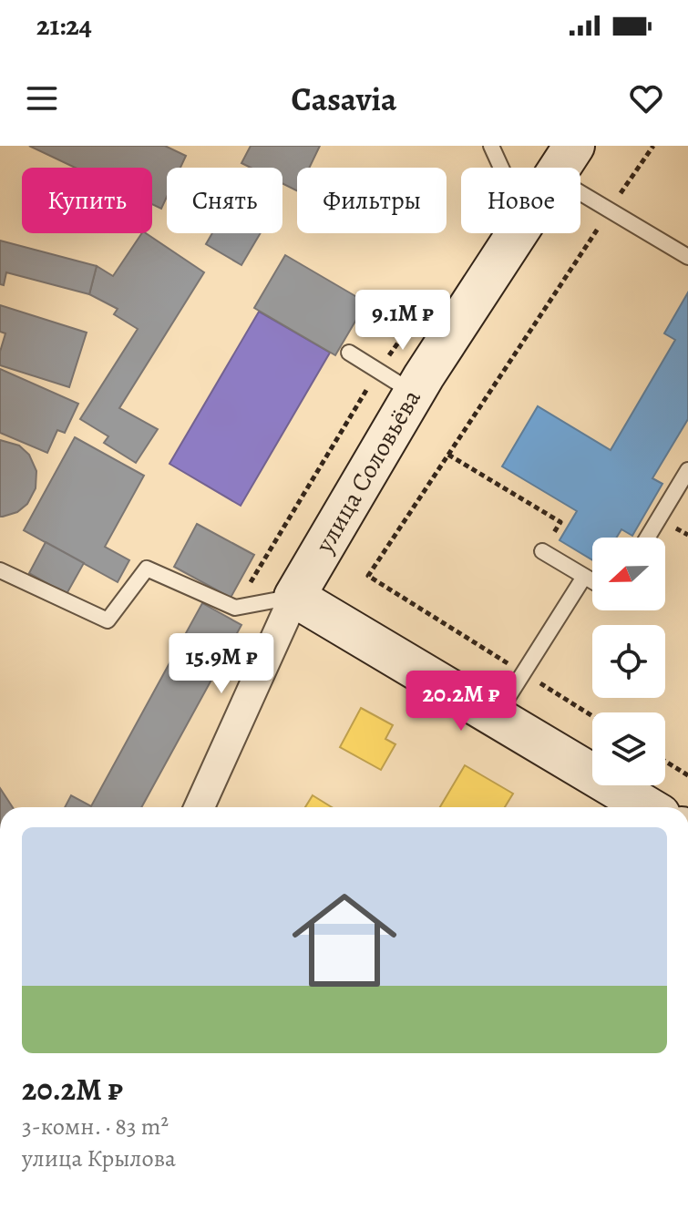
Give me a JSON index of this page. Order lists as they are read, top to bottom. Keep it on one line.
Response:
{"streets":{"main road":["улица Соловьёва"]},"north":"left","page":{"status":"21:24","header":"Casavia","chip":["Купить","Снять","Фильтры","Новое"],"price":["9.1M ₽","15.9M ₽","20.2M ₽"],"list":[{"name":"20.2M ₽","note":"3-комн. · 83 m² · улица Крылова"}]}}
